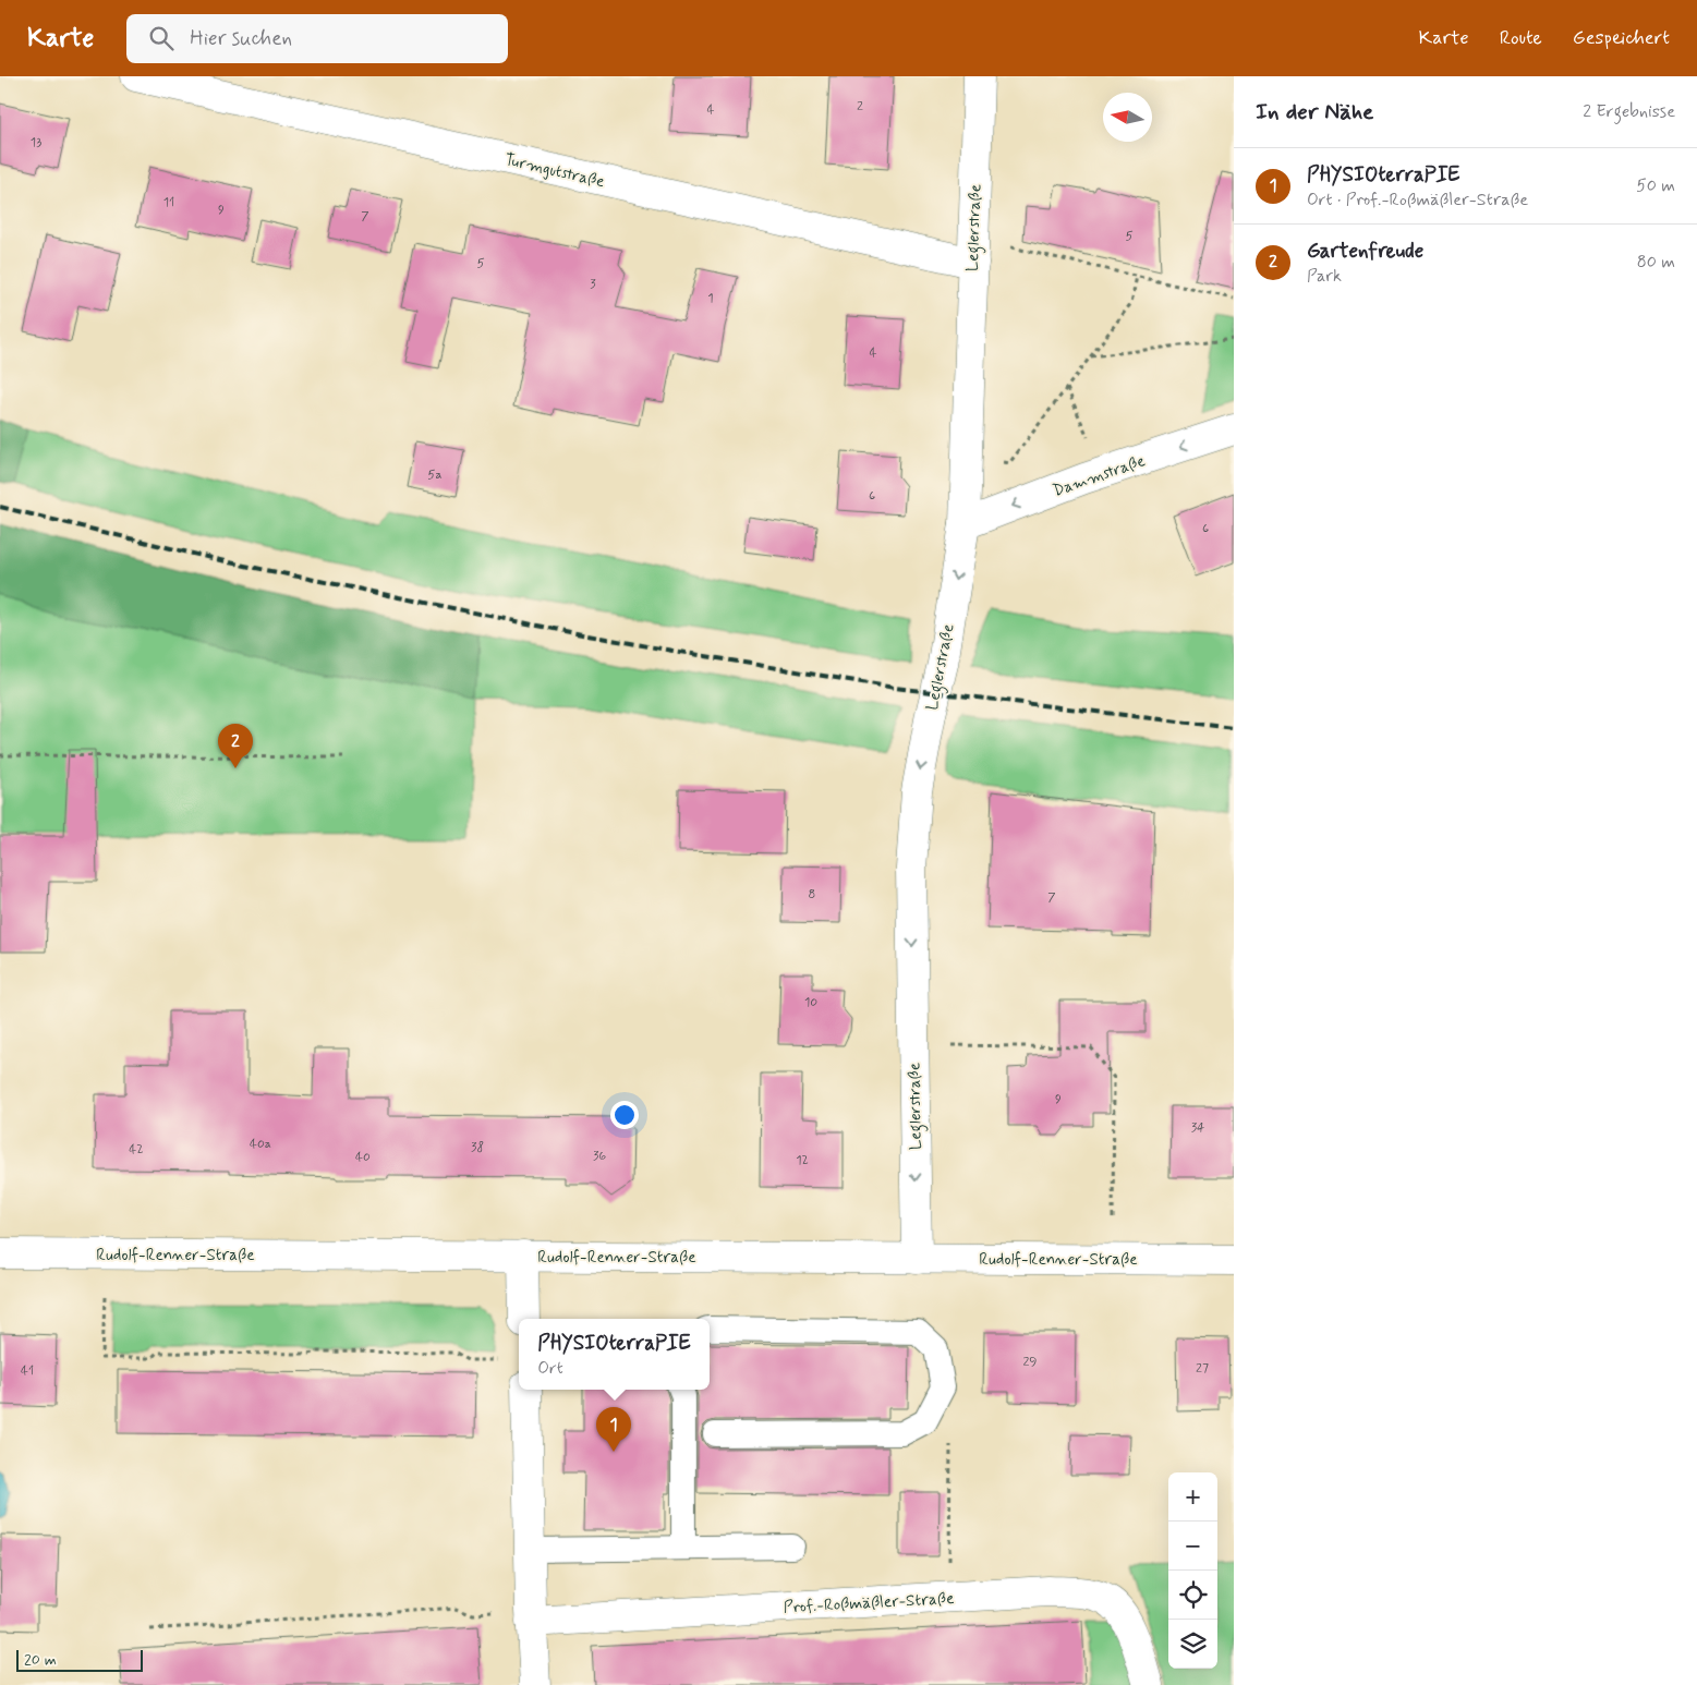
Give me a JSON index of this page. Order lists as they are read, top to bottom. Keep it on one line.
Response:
{"streets":{"street":["Turmgutstraße","Leglerstraße","Dammstraße","Rudolf-Renner-Straße","Prof.-Roßmäßler-Straße"]},"crossings":[["Turmgutstraße","Leglerstraße"],["Leglerstraße","Dammstraße"],["Leglerstraße","Rudolf-Renner-Straße"]],"one_way":["Leglerstraße","Dammstraße"],"house_numbers":["2","4","13","11","9","7","5","5","3","1","4","5a","6","6","8","7","10","9","34","40a","38","42","36","40","12","29","27","41"],"scale_bar":"20 m","north":"left","page":{"header":"Karte","search":"Hier suchen","nav":["Karte","Route","Gespeichert"],"heading":["In der Nähe","2 Ergebnisse"],"list":[{"mark":"1","name":"PHYSIOterraPIE","note":"Ort · Prof.-Roßmäßler-Straße","value":"50 m"},{"mark":"2","name":"Gartenfreude","note":"Park","value":"80 m"}],"pins":["2","1"],"popup":["PHYSIOterraPIE","Ort"],"map_buttons":["+","−"],"scale":"20 m"}}
